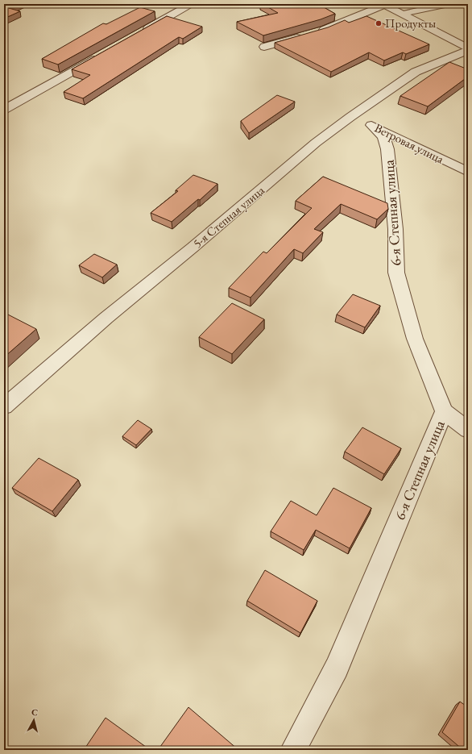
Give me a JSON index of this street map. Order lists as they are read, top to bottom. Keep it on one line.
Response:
{"streets":{"street":["Ветровая улица","6-я Степная улица","5-я Степная улица"]},"crossings":[["Ветровая улица","6-я Степная улица"],["Ветровая улица","5-я Степная улица"]],"places":["Продукты"],"north":"top"}
